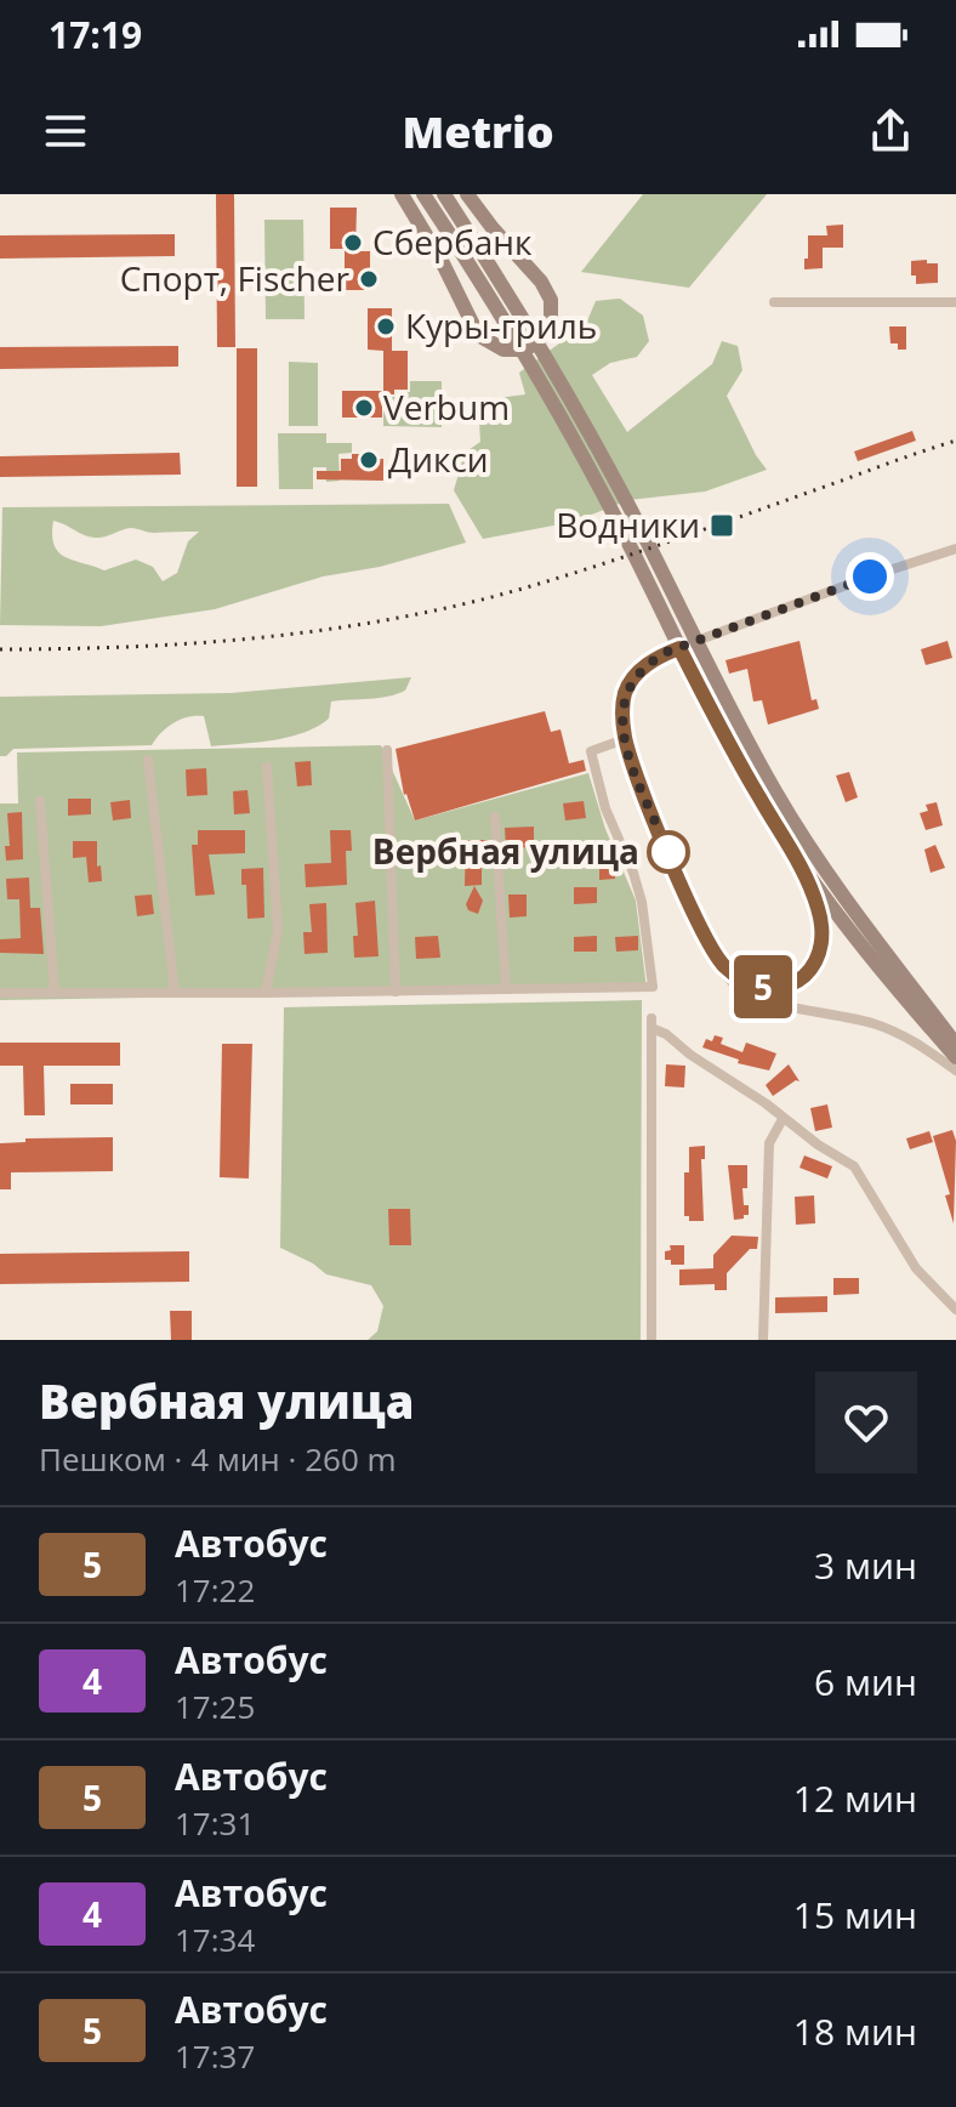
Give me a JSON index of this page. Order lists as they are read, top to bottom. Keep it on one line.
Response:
{"places":{"other":["Сбербанк","Спорт, Fischer","Куры-гриль","Verbum","Дикси","Вербная улица"],"transit":["Водники"]},"lines":["bus line 5"],"page":{"status":"17:19","header":"Metrio","on_map":"5","heading":["Вербная улица","Пешком · 4 мин · 260 m"],"list":[{"mark":"5","name":"Автобус","note":"17:22","value":"3 мин"},{"mark":"4","name":"Автобус","note":"17:25","value":"6 мин"},{"mark":"5","name":"Автобус","note":"17:31","value":"12 мин"},{"mark":"4","name":"Автобус","note":"17:34","value":"15 мин"},{"mark":"5","name":"Автобус","note":"17:37","value":"18 мин"}]}}
